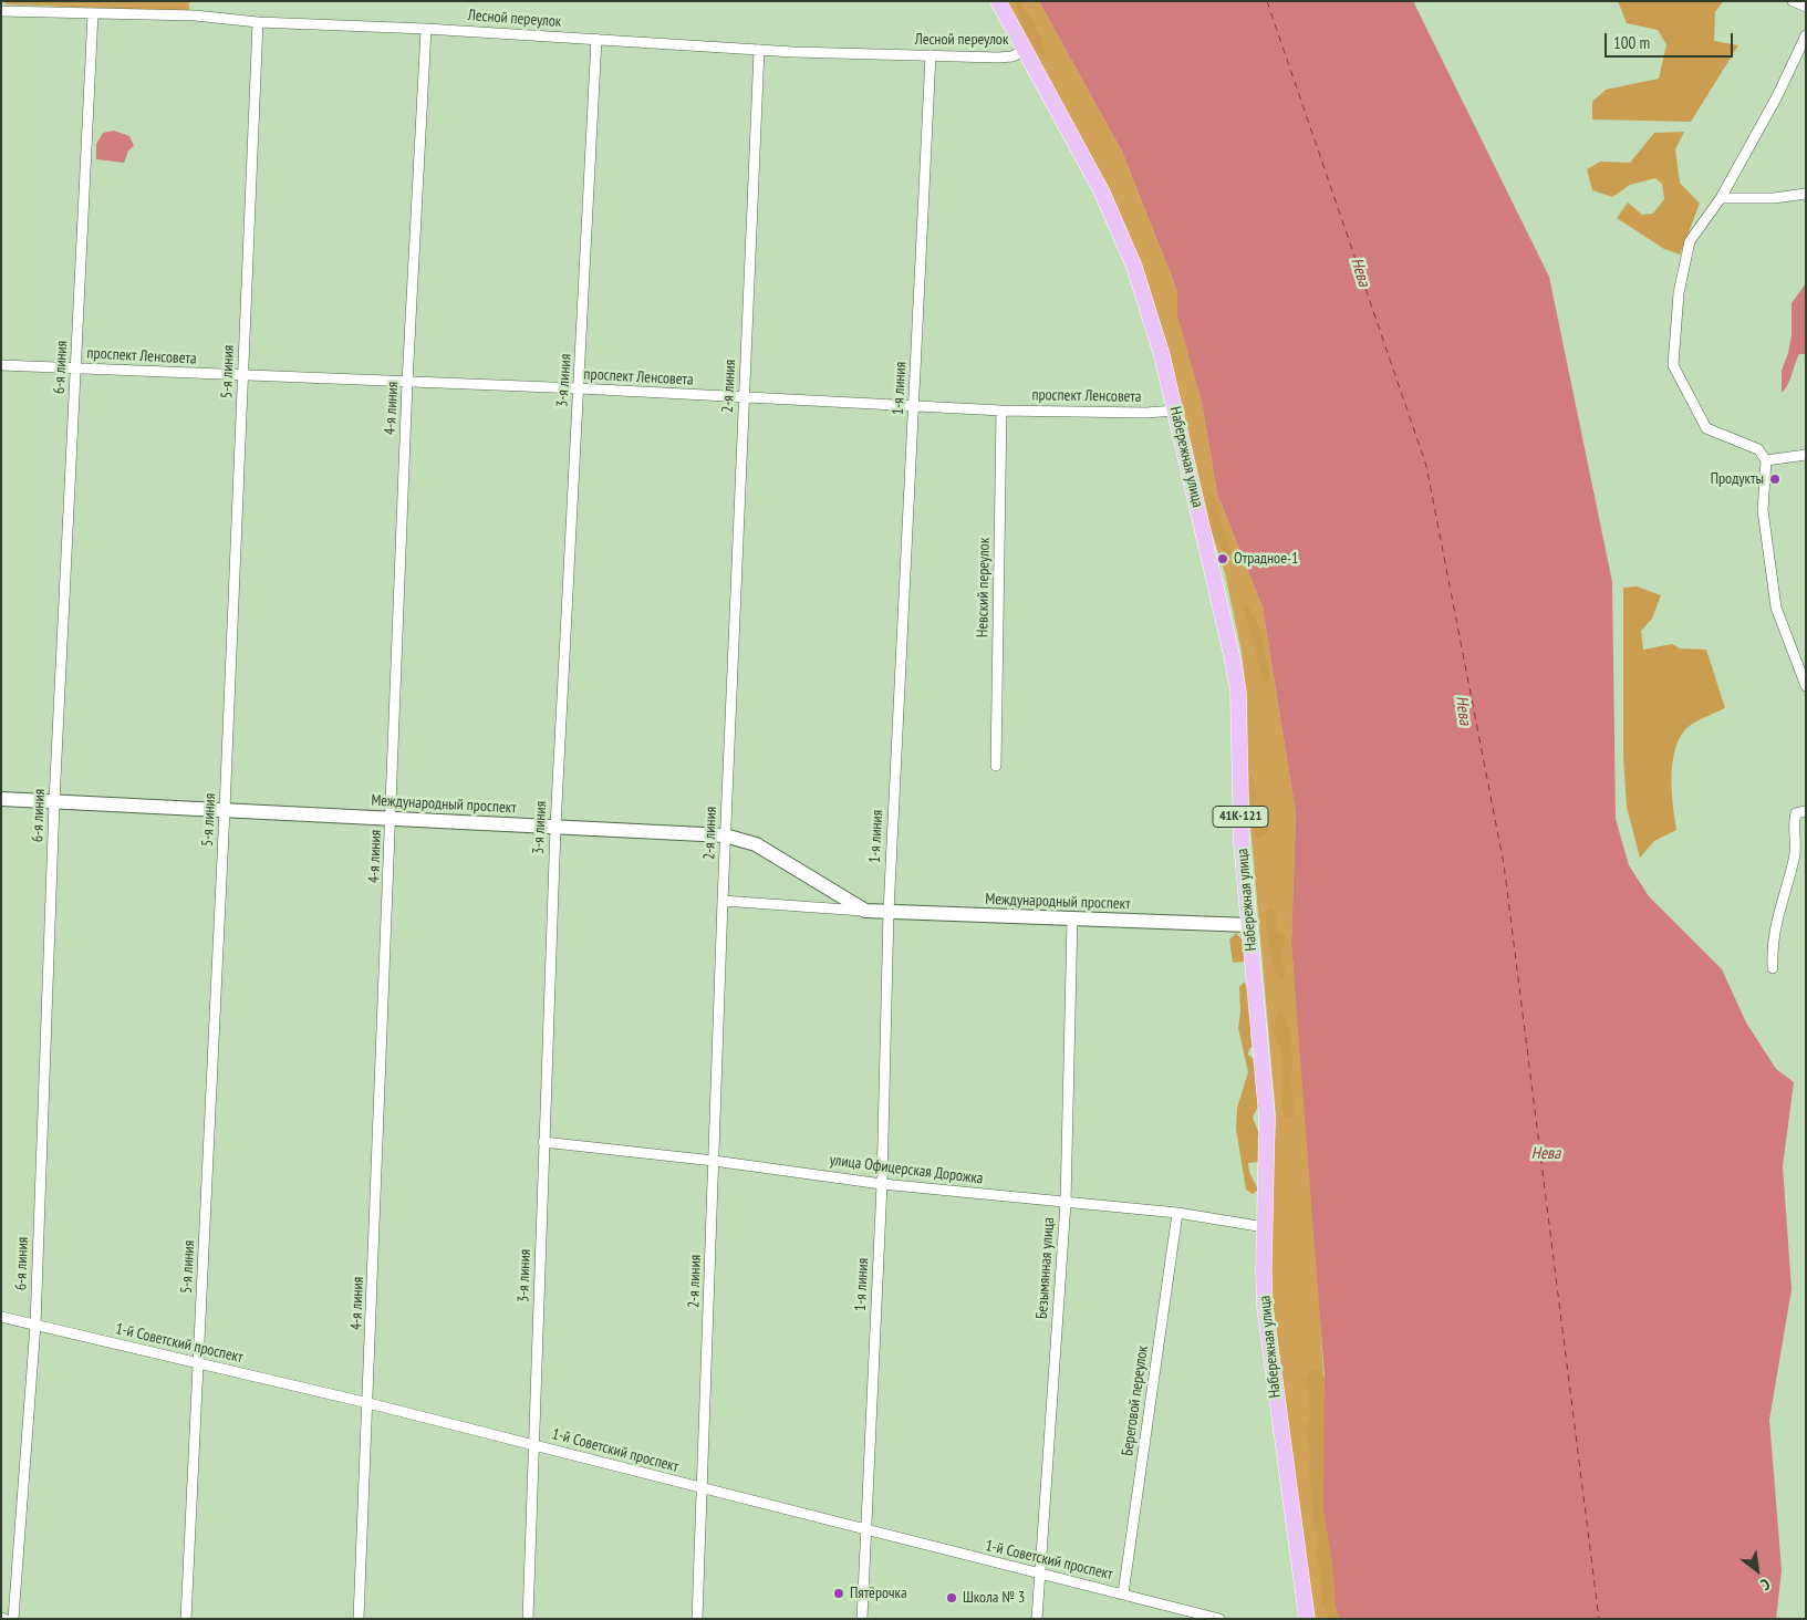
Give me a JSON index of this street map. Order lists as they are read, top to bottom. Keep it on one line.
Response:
{"streets":{"main road":["Набережная улица","41К-121"],"street":["Лесной переулок","проспект Ленсовета","6-я линия","5-я линия","3-я линия","2-я линия","1-я линия","4-я линия","Невский переулок","Международный проспект","улица Офицерская Дорожка","Безымянная улица","1-й Советский проспект","Береговой переулок"]},"crossings":[["Лесной переулок","6-я линия"],["Лесной переулок","5-я линия"],["Лесной переулок","3-я линия"],["Лесной переулок","2-я линия"],["Лесной переулок","1-я линия"],["Лесной переулок","4-я линия"],["Лесной переулок","Набережная улица"],["Лесной переулок","41К-121"],["проспект Ленсовета","6-я линия"],["проспект Ленсовета","5-я линия"],["проспект Ленсовета","3-я линия"],["проспект Ленсовета","2-я линия"],["проспект Ленсовета","1-я линия"],["проспект Ленсовета","4-я линия"],["проспект Ленсовета","Набережная улица"],["проспект Ленсовета","Невский переулок"],["6-я линия","Международный проспект"],["6-я линия","1-й Советский проспект"],["5-я линия","Международный проспект"],["5-я линия","1-й Советский проспект"],["3-я линия","Международный проспект"],["3-я линия","улица Офицерская Дорожка"],["3-я линия","1-й Советский проспект"],["2-я линия","Международный проспект"],["2-я линия","улица Офицерская Дорожка"],["2-я линия","1-й Советский проспект"],["1-я линия","Международный проспект"],["1-я линия","улица Офицерская Дорожка"],["1-я линия","1-й Советский проспект"],["4-я линия","Международный проспект"],["4-я линия","1-й Советский проспект"],["Набережная улица","Международный проспект"],["Набережная улица","41К-121"],["Набережная улица","улица Офицерская Дорожка"],["Международный проспект","Безымянная улица"],["улица Офицерская Дорожка","Безымянная улица"],["улица Офицерская Дорожка","Береговой переулок"],["Безымянная улица","1-й Советский проспект"],["1-й Советский проспект","Береговой переулок"]],"water":["Нева"],"places":["Продукты","Отрадное-1","Пятёрочка","Школа № 3"],"scale_bar":"100 m","north":"bottom right"}
